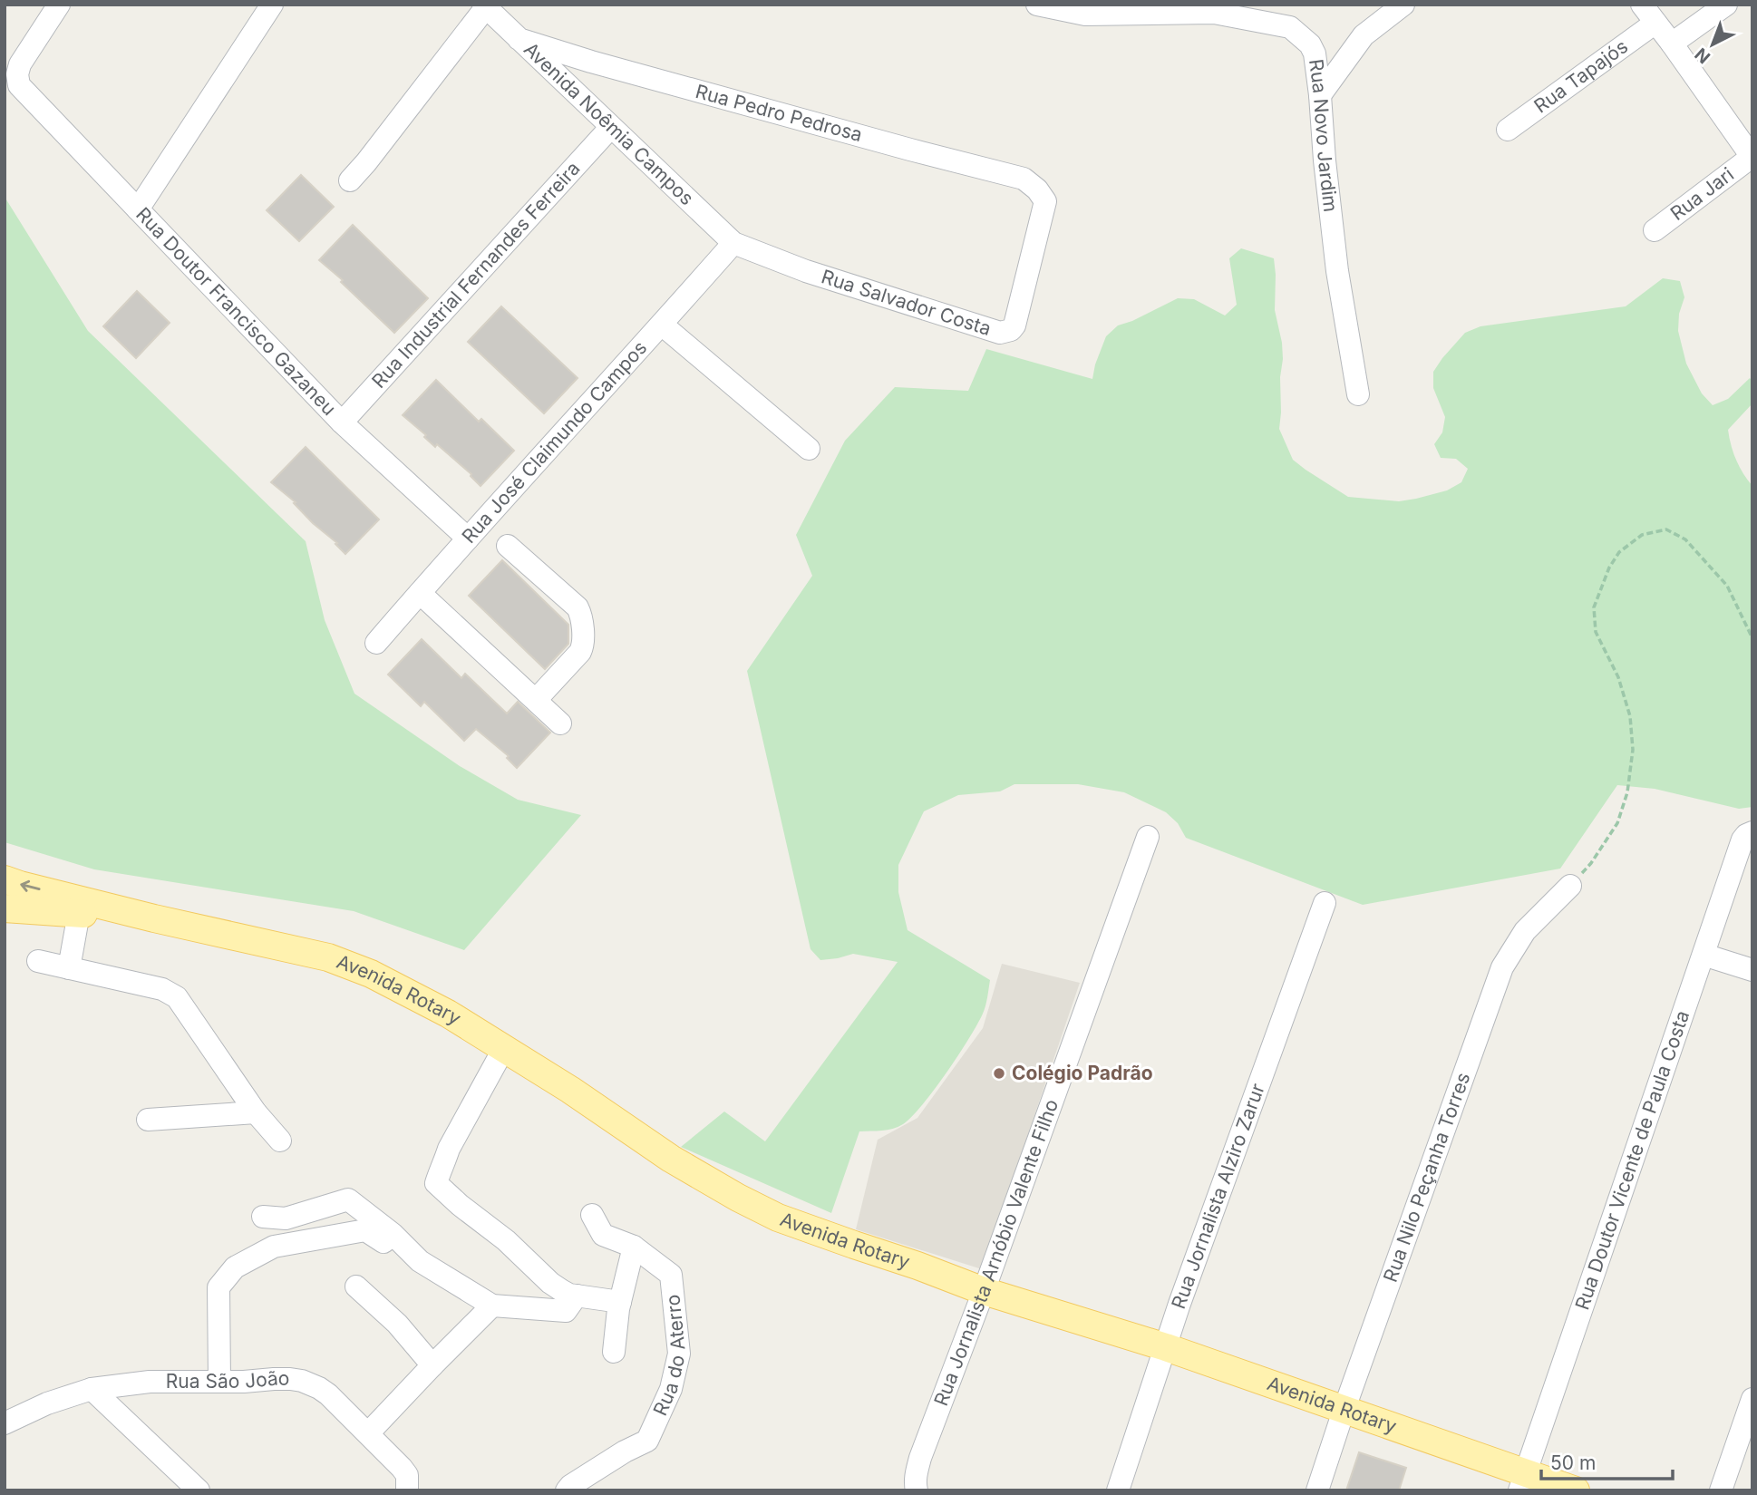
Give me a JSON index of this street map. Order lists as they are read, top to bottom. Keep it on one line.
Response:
{"streets":{"main road":["Avenida Rotary"],"street":["Rua Tapajós","Rua Pedro Pedrosa","Avenida Noêmia Campos","Rua Novo Jardim","Rua Jari","Rua Industrial Fernandes Ferreira","Rua Salvador Costa","Rua Doutor Francisco Gazaneu","Rua José Claimundo Campos","Rua Doutor Vicente de Paula Costa","Rua Nilo Peçanha Torres","Rua Jornalista Alziro Zarur","Rua Jornalista Arnóbio Valente Filho","Rua do Aterro","Rua São João"]},"crossings":[["Rua Pedro Pedrosa","Avenida Noêmia Campos"],["Rua Pedro Pedrosa","Rua Salvador Costa"],["Avenida Noêmia Campos","Rua Industrial Fernandes Ferreira"],["Avenida Noêmia Campos","Rua Salvador Costa"],["Avenida Noêmia Campos","Rua José Claimundo Campos"],["Rua Industrial Fernandes Ferreira","Rua Doutor Francisco Gazaneu"],["Rua Salvador Costa","Rua José Claimundo Campos"],["Rua Doutor Francisco Gazaneu","Rua José Claimundo Campos"],["Avenida Rotary","Rua Doutor Vicente de Paula Costa"],["Avenida Rotary","Rua Nilo Peçanha Torres"],["Avenida Rotary","Rua Jornalista Alziro Zarur"],["Avenida Rotary","Rua Jornalista Arnóbio Valente Filho"]],"places":["Colégio Padrão"],"scale_bar":"50 m","north":"bottom left"}
